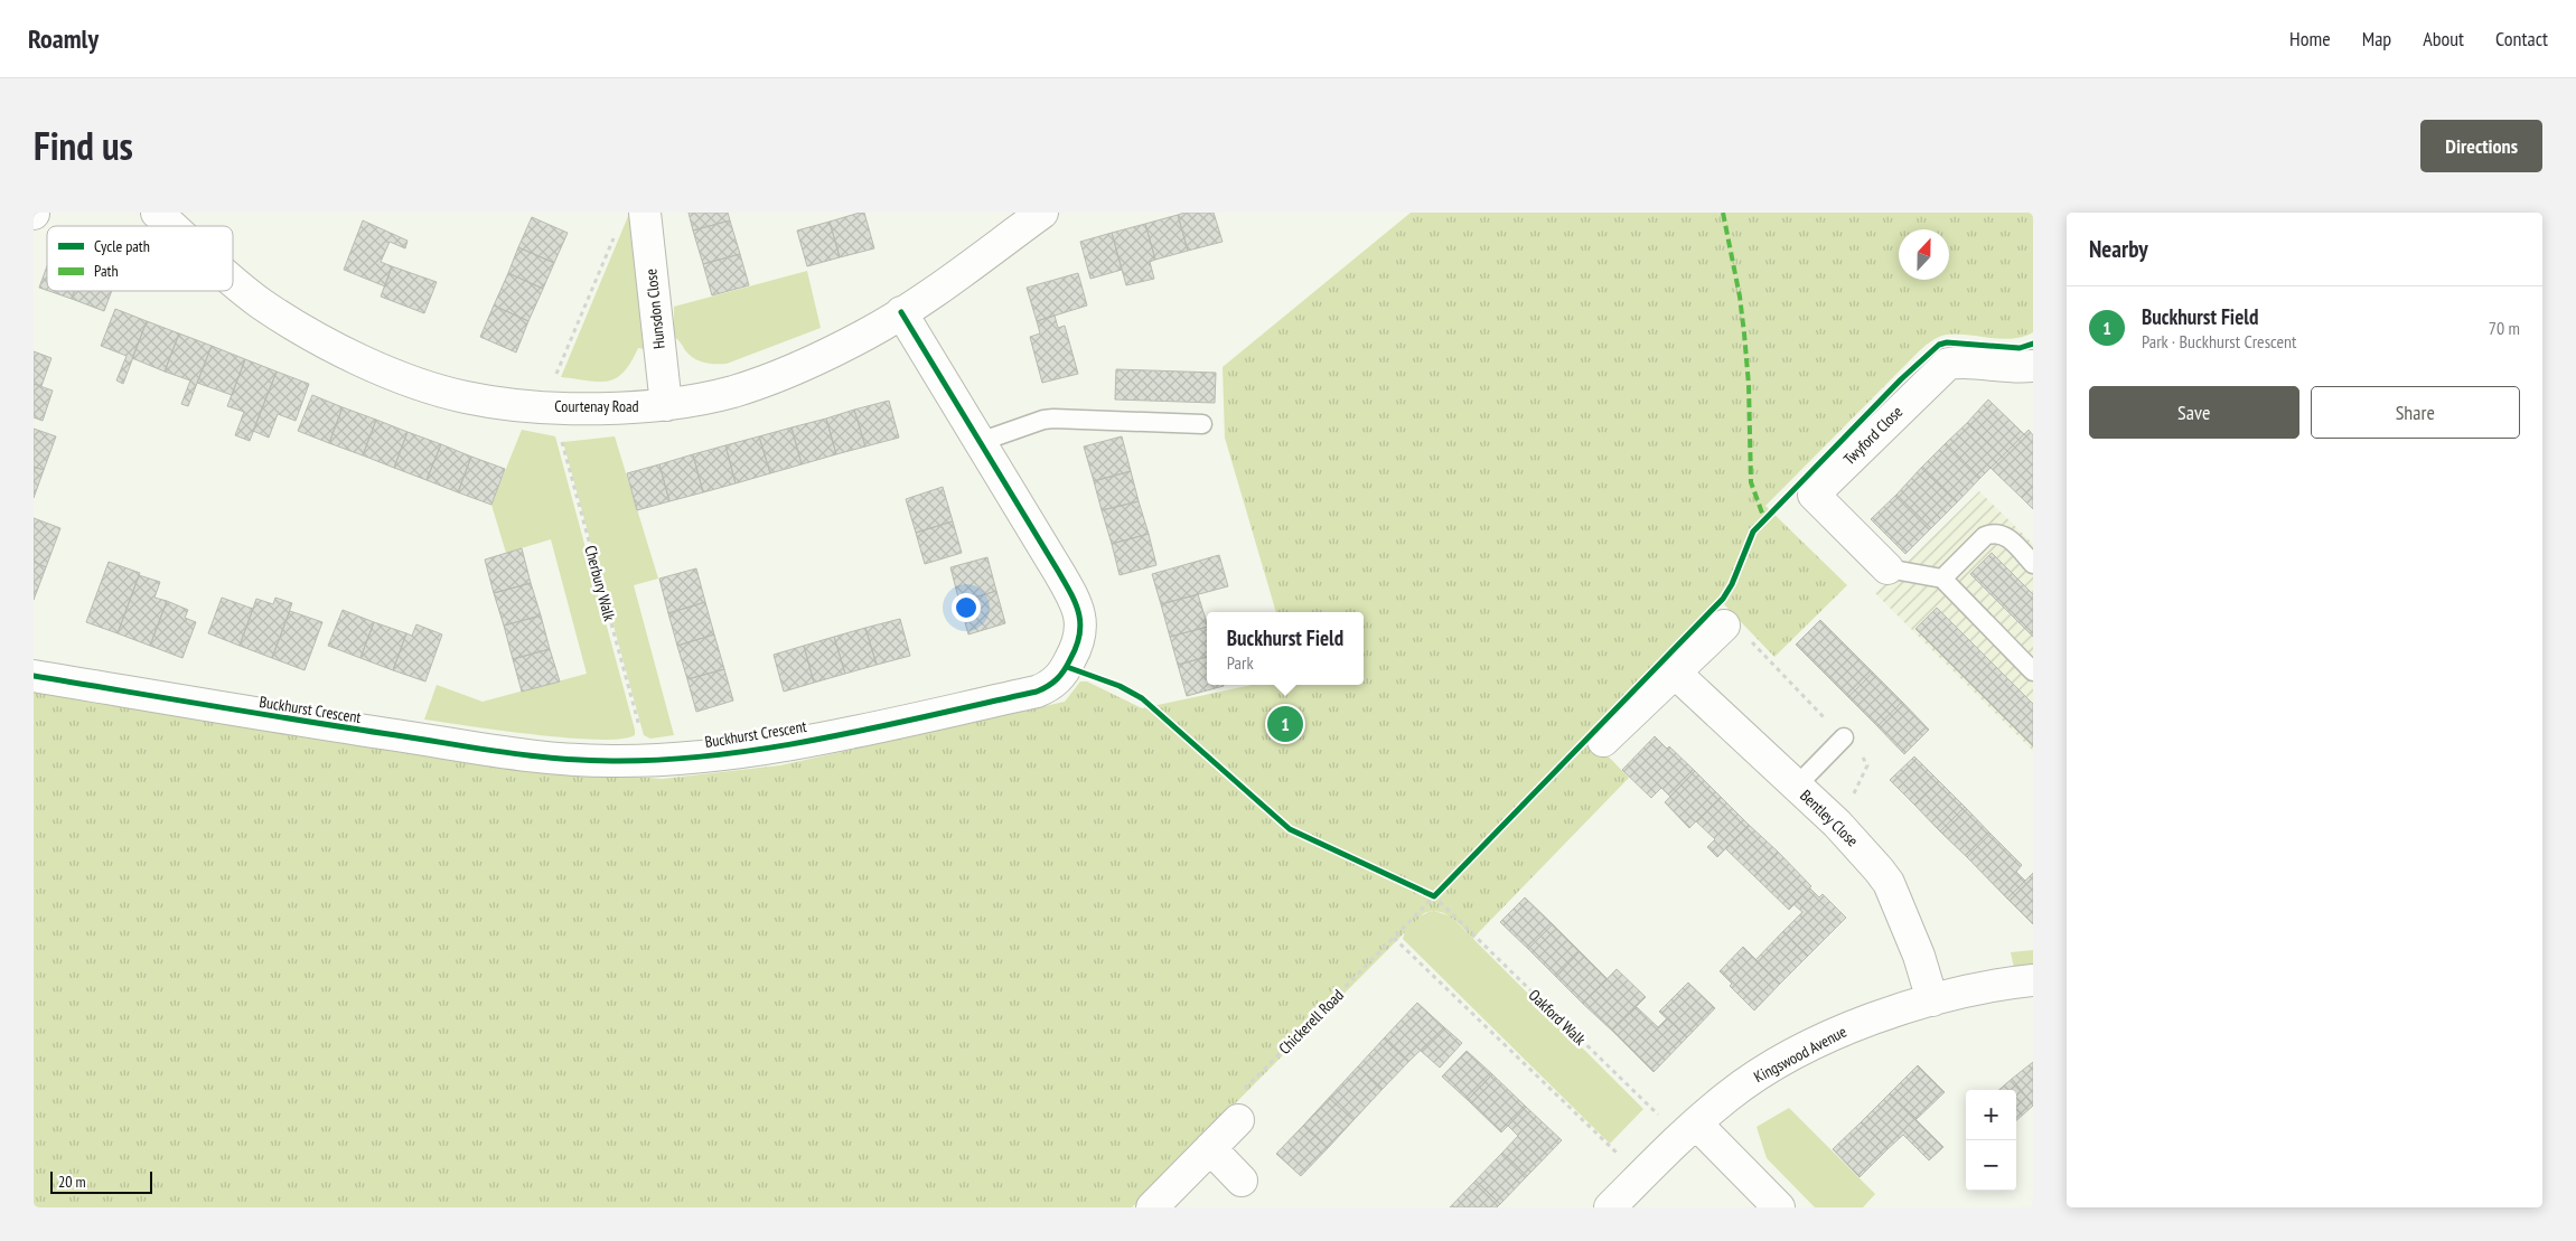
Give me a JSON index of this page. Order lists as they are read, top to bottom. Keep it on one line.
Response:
{"streets":{"street":["Hunsdon Close","Courtenay Road","Twyford Close","Buckhurst Crescent","Bentley Close","Kingswood Avenue"],"path":["Cherbury Walk","Oakford Walk","Chickerell Road"]},"crossings":[["Hunsdon Close","Courtenay Road"],["Courtenay Road","Cherbury Walk"],["Courtenay Road","Buckhurst Crescent"],["Cherbury Walk","Buckhurst Crescent"],["Bentley Close","Kingswood Avenue"],["Oakford Walk","Chickerell Road"],["Oakford Walk","Kingswood Avenue"]],"legend":["Cycle path","Path"],"scale_bar":"20 m","north":"top","page":{"header":"Roamly","nav":["Home","Map","About","Contact"],"title":"Find us","buttons":["Directions",["Save","Share"]],"heading":"Nearby","list":[{"mark":"1","name":"Buckhurst Field","note":"Park · Buckhurst Crescent","value":"70 m"}],"popup":["Buckhurst Field","Park"],"pins":"1","map_buttons":["+","−"],"scale":"20 m"}}
